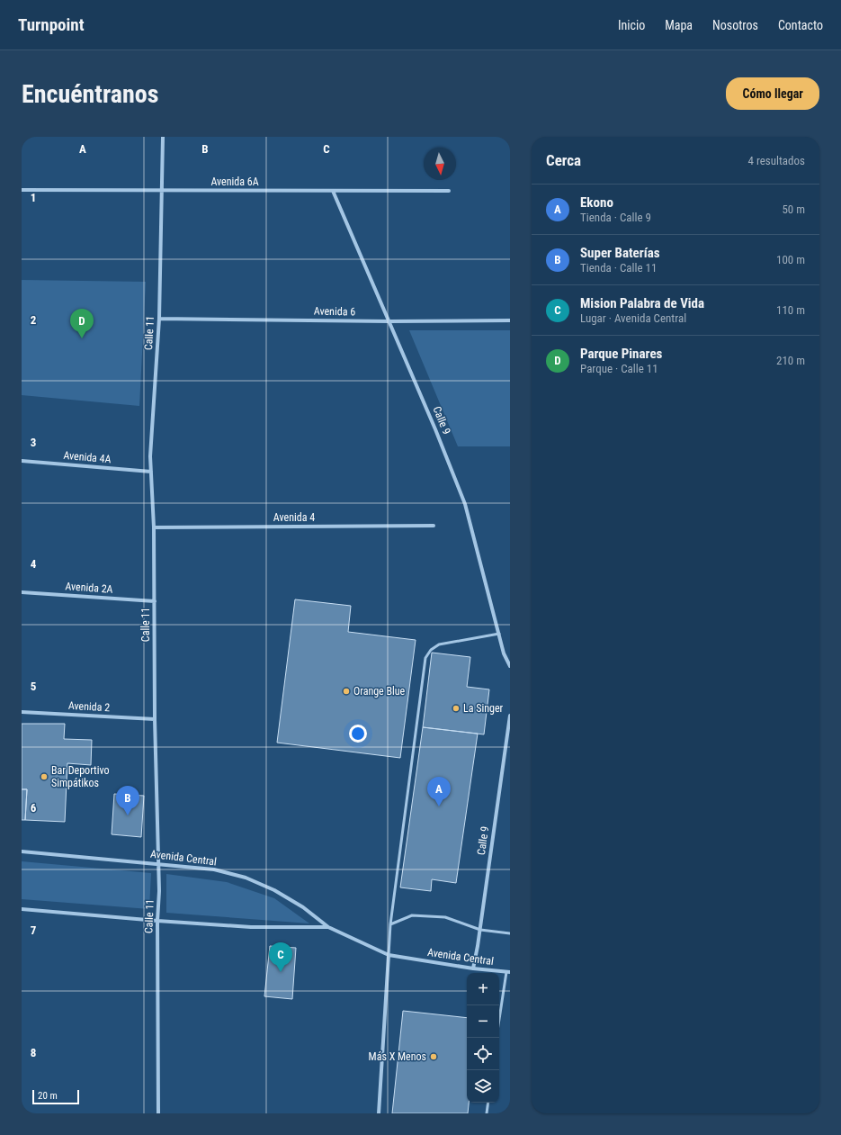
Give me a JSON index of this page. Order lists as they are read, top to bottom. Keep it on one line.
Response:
{"streets":{"street":["Avenida 6A","Avenida 6","Calle 11","Calle 9","Avenida 4A","Avenida 4","Avenida 2A","Avenida 2","Avenida Central"]},"crossings":[["Avenida 6A","Calle 11"],["Avenida 6A","Calle 9"],["Avenida 6","Calle 11"],["Avenida 6","Calle 9"],["Calle 11","Avenida 4A"],["Calle 11","Avenida 4"],["Calle 11","Avenida 2A"],["Calle 11","Avenida 2"],["Calle 11","Avenida Central"],["Calle 9","Avenida Central"]],"places":["Orange Blue","La Singer","Bar Deportivo Simpátikos","Más X Menos"],"scale_bar":"20 m","north":"bottom","page":{"header":"Turnpoint","nav":["Inicio","Mapa","Nosotros","Contacto"],"buttons":"Cómo llegar","title":"Encuéntranos","heading":["Cerca","4 resultados"],"list":[{"mark":"A","name":"Ekono","note":"Tienda · Calle 9","value":"50 m"},{"mark":"B","name":"Super Baterías","note":"Tienda · Calle 11","value":"100 m"},{"mark":"C","name":"Mision Palabra de Vida","note":"Lugar · Avenida Central","value":"110 m"},{"mark":"D","name":"Parque Pinares","note":"Parque · Calle 11","value":"210 m"}],"pins":["D","A","B","C"],"map_buttons":["+","−"],"scale":"20 m"},"grid":{"columns":["A","B","C"],"rows":["1","2","3","4","5","6","7","8"]}}
